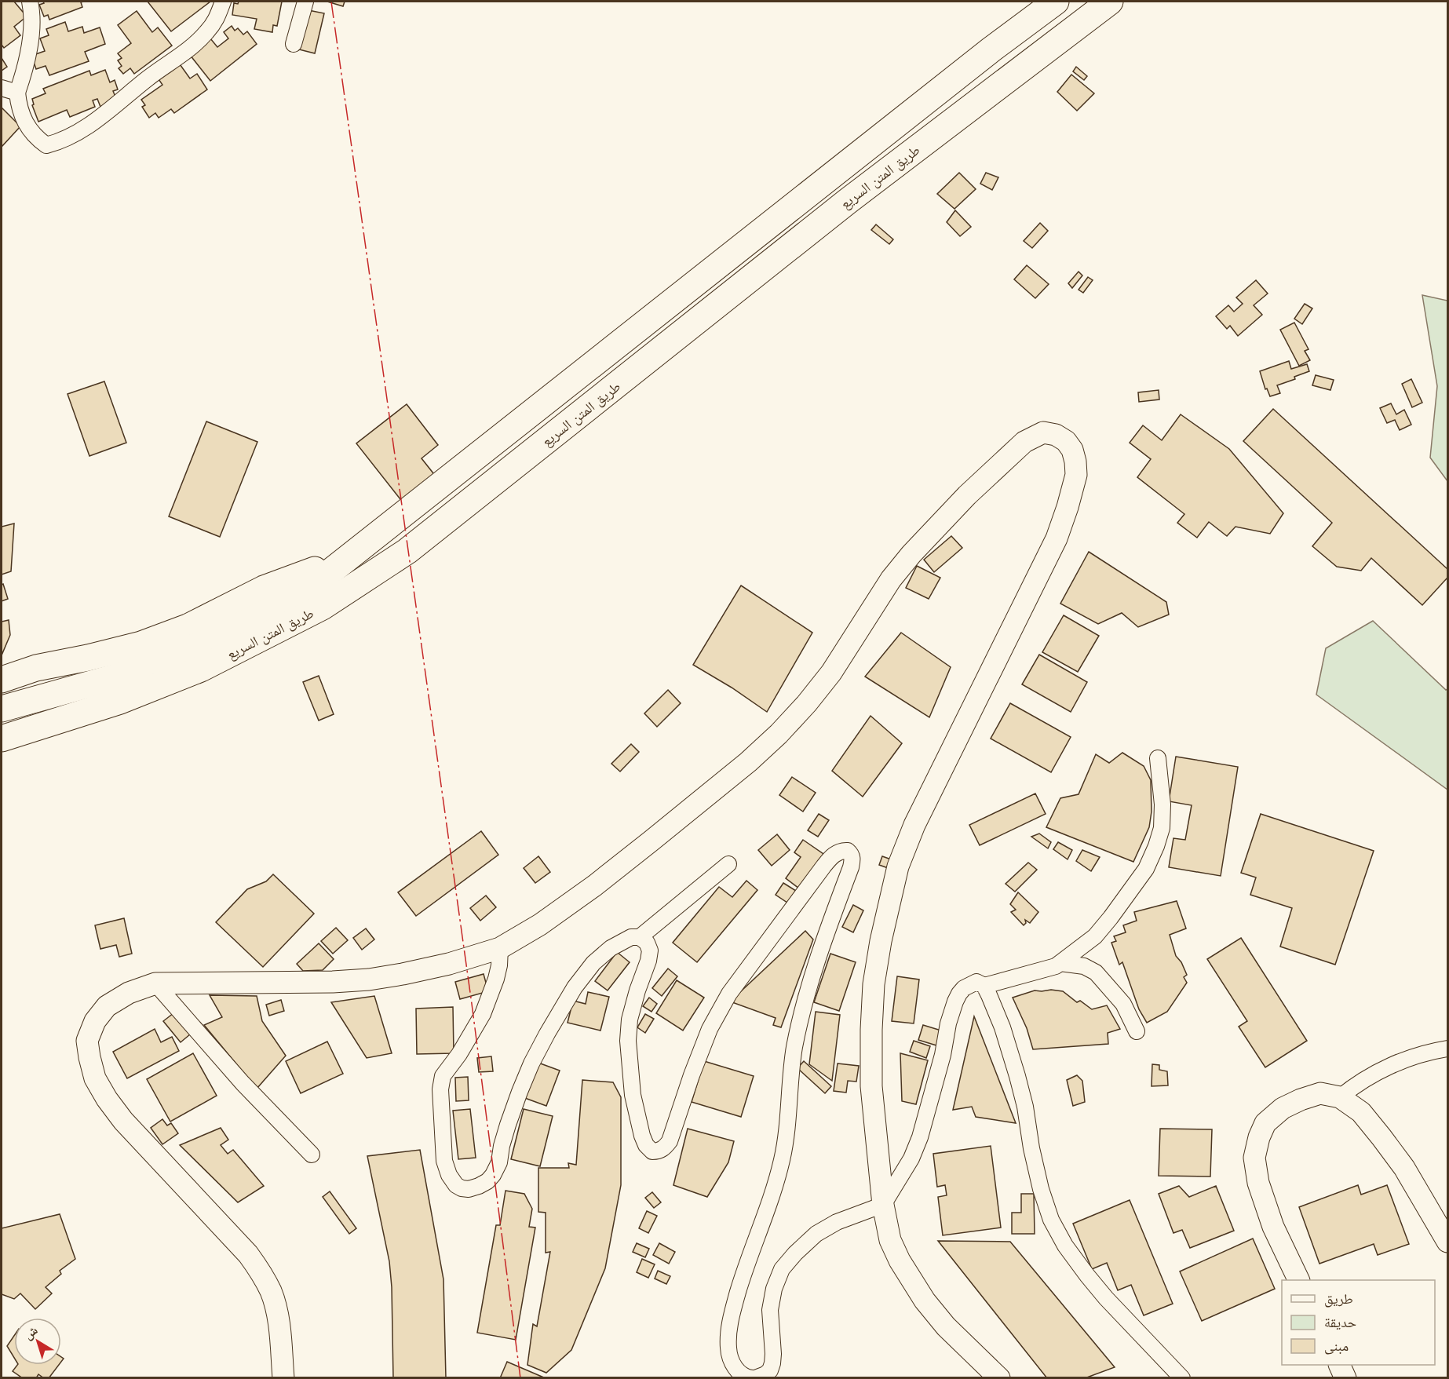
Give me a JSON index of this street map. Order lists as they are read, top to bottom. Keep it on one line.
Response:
{"streets":{"highway":["طريق المتن السريع"]},"legend":["طريق","حديقة","مبنى"],"north":"top left"}
